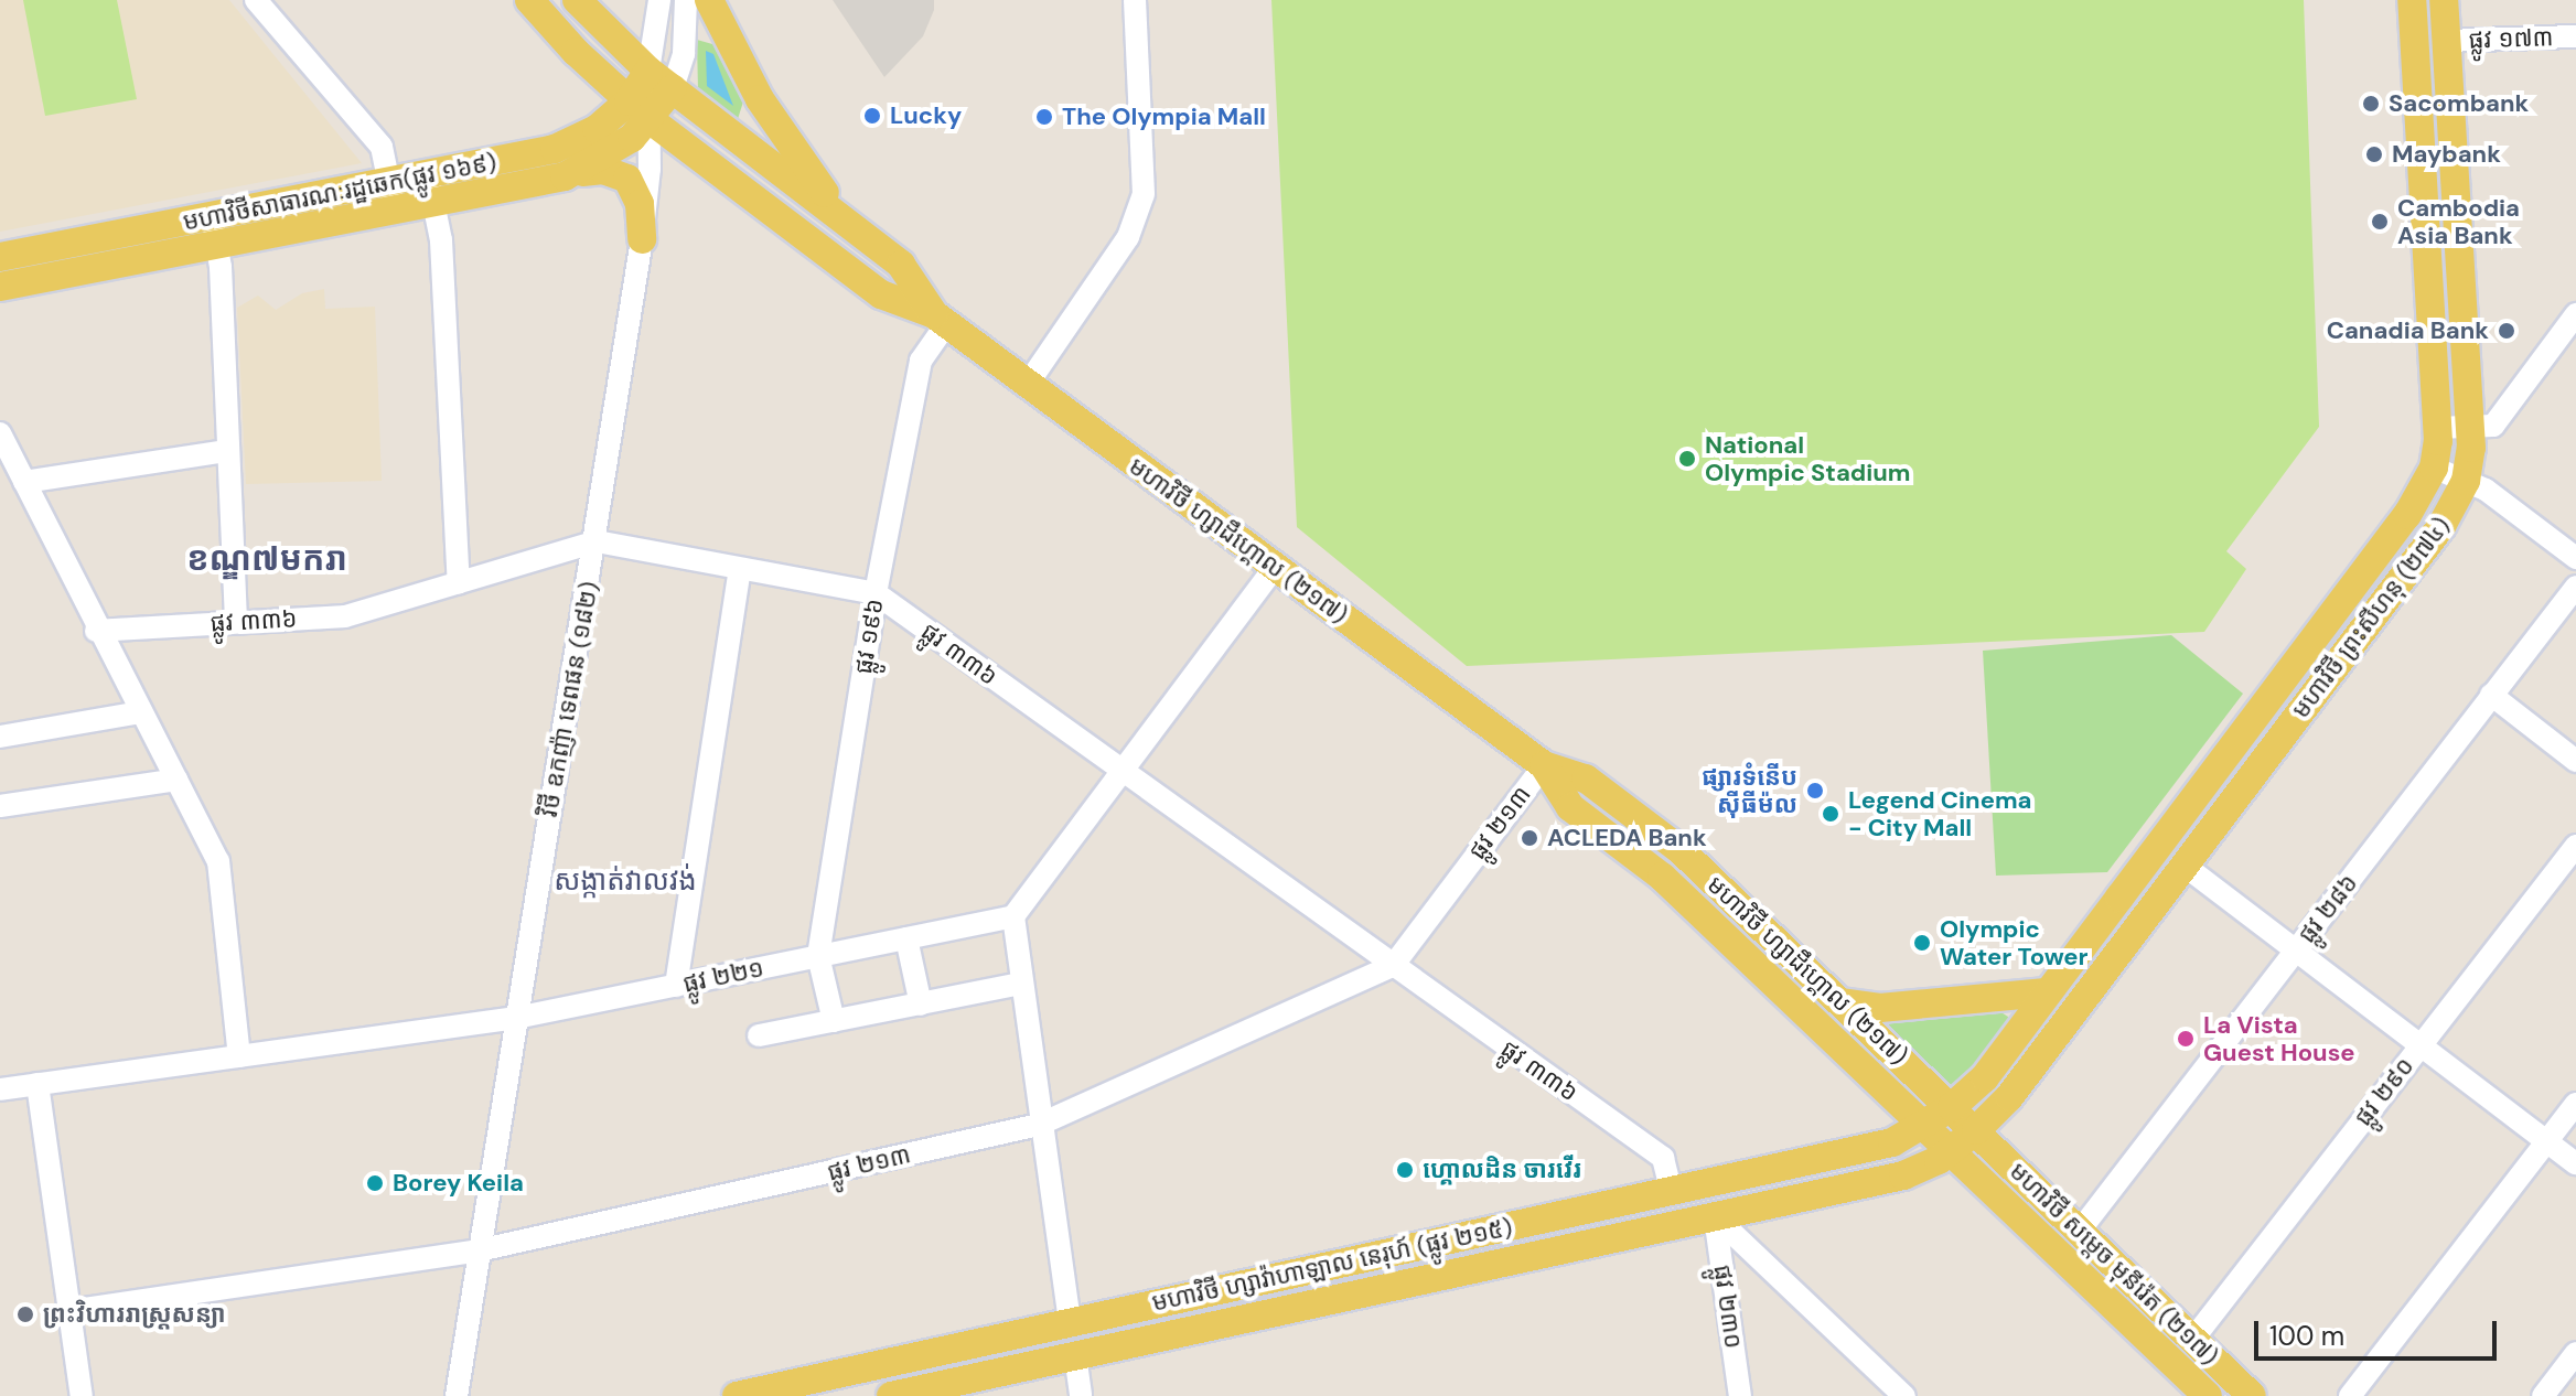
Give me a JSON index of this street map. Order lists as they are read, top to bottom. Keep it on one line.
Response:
{"streets":{"main road":["មហាវិថីសាធារណៈរដ្ឋឆេក(ផ្លូវ ១៦៩)","មហាវិថី ហ្សាដឹហ្គោល (២១៧)","មហាវិថី ព្រះសីហនុ (២៧៤)","មហាវិថី សម្តេច មុនីរ៉េត (២១៧)","មហាវិថី ហ្សាវ៉ាហាឡាល នេរុហ៍ (ផ្លូវ ២១៥)"],"street":["ផ្លូវ ១៧៣","ផ្លូវ ៣៣៦","ផ្លូវ ១៩៦","វិថី ឧកញ៉ា ទេពផន (១៨២)","ផ្លូវ ២១៣","ផ្លូវ ២៨៦","ផ្លូវ ២២១","ផ្លូវ ២៩០","ផ្លូវ ២៣០"]},"crossings":[["ផ្លូវ ១៧៣","មហាវិថី ព្រះសីហនុ (២៧៤)"],["មហាវិថីសាធារណៈរដ្ឋឆេក(ផ្លូវ ១៦៩)","មហាវិថី ហ្សាដឹហ្គោល (២១៧)"],["មហាវិថីសាធារណៈរដ្ឋឆេក(ផ្លូវ ១៦៩)","វិថី ឧកញ៉ា ទេពផន (១៨២)"],["មហាវិថី ហ្សាដឹហ្គោល (២១៧)","មហាវិថី ព្រះសីហនុ (២៧៤)"],["មហាវិថី ហ្សាដឹហ្គោល (២១៧)","ផ្លូវ ១៩៦"],["មហាវិថី ហ្សាដឹហ្គោល (២១៧)","វិថី ឧកញ៉ា ទេពផន (១៨២)"],["មហាវិថី ហ្សាដឹហ្គោល (២១៧)","ផ្លូវ ២១៣"],["មហាវិថី ហ្សាដឹហ្គោល (២១៧)","មហាវិថី សម្តេច មុនីរ៉េត (២១៧)"],["មហាវិថី ហ្សាដឹហ្គោល (២១៧)","មហាវិថី ហ្សាវ៉ាហាឡាល នេរុហ៍ (ផ្លូវ ២១៥)"],["មហាវិថី ព្រះសីហនុ (២៧៤)","មហាវិថី សម្តេច មុនីរ៉េត (២១៧)"],["មហាវិថី ព្រះសីហនុ (២៧៤)","មហាវិថី ហ្សាវ៉ាហាឡាល នេរុហ៍ (ផ្លូវ ២១៥)"],["ផ្លូវ ៣៣៦","ផ្លូវ ១៩៦"],["ផ្លូវ ៣៣៦","វិថី ឧកញ៉ា ទេពផន (១៨២)"],["ផ្លូវ ៣៣៦","ផ្លូវ ២១៣"],["ផ្លូវ ៣៣៦","មហាវិថី ហ្សាវ៉ាហាឡាល នេរុហ៍ (ផ្លូវ ២១៥)"],["ផ្លូវ ១៩៦","ផ្លូវ ២២១"],["វិថី ឧកញ៉ា ទេពផន (១៨២)","ផ្លូវ ២១៣"],["វិថី ឧកញ៉ា ទេពផន (១៨២)","ផ្លូវ ២២១"],["ផ្លូវ ២៨៦","មហាវិថី សម្តេច មុនីរ៉េត (២១៧)"],["ផ្លូវ ២៩០","មហាវិថី សម្តេច មុនីរ៉េត (២១៧)"],["មហាវិថី សម្តេច មុនីរ៉េត (២១៧)","មហាវិថី ហ្សាវ៉ាហាឡាល នេរុហ៍ (ផ្លូវ ២១៥)"],["មហាវិថី ហ្សាវ៉ាហាឡាល នេរុហ៍ (ផ្លូវ ២១៥)","ផ្លូវ ២៣០"]],"districts":["ខណ្ឌ៧មករា","សង្កាត់វាលវង់"],"places":["Sacombank","Lucky","The Olympia Mall","Maybank","Cambodia Asia Bank","Canadia Bank","National Olympic Stadium","ផ្សារទំនើប ស៊ីធីម៉ល","Legend Cinema - City Mall","ACLEDA Bank","Olympic Water Tower","La Vista Guest House","ហ្គោលដិន ចារវើរ","Borey Keila","ព្រះវិហាររាស្ត្រសន្យា"],"scale_bar":"100 m"}
